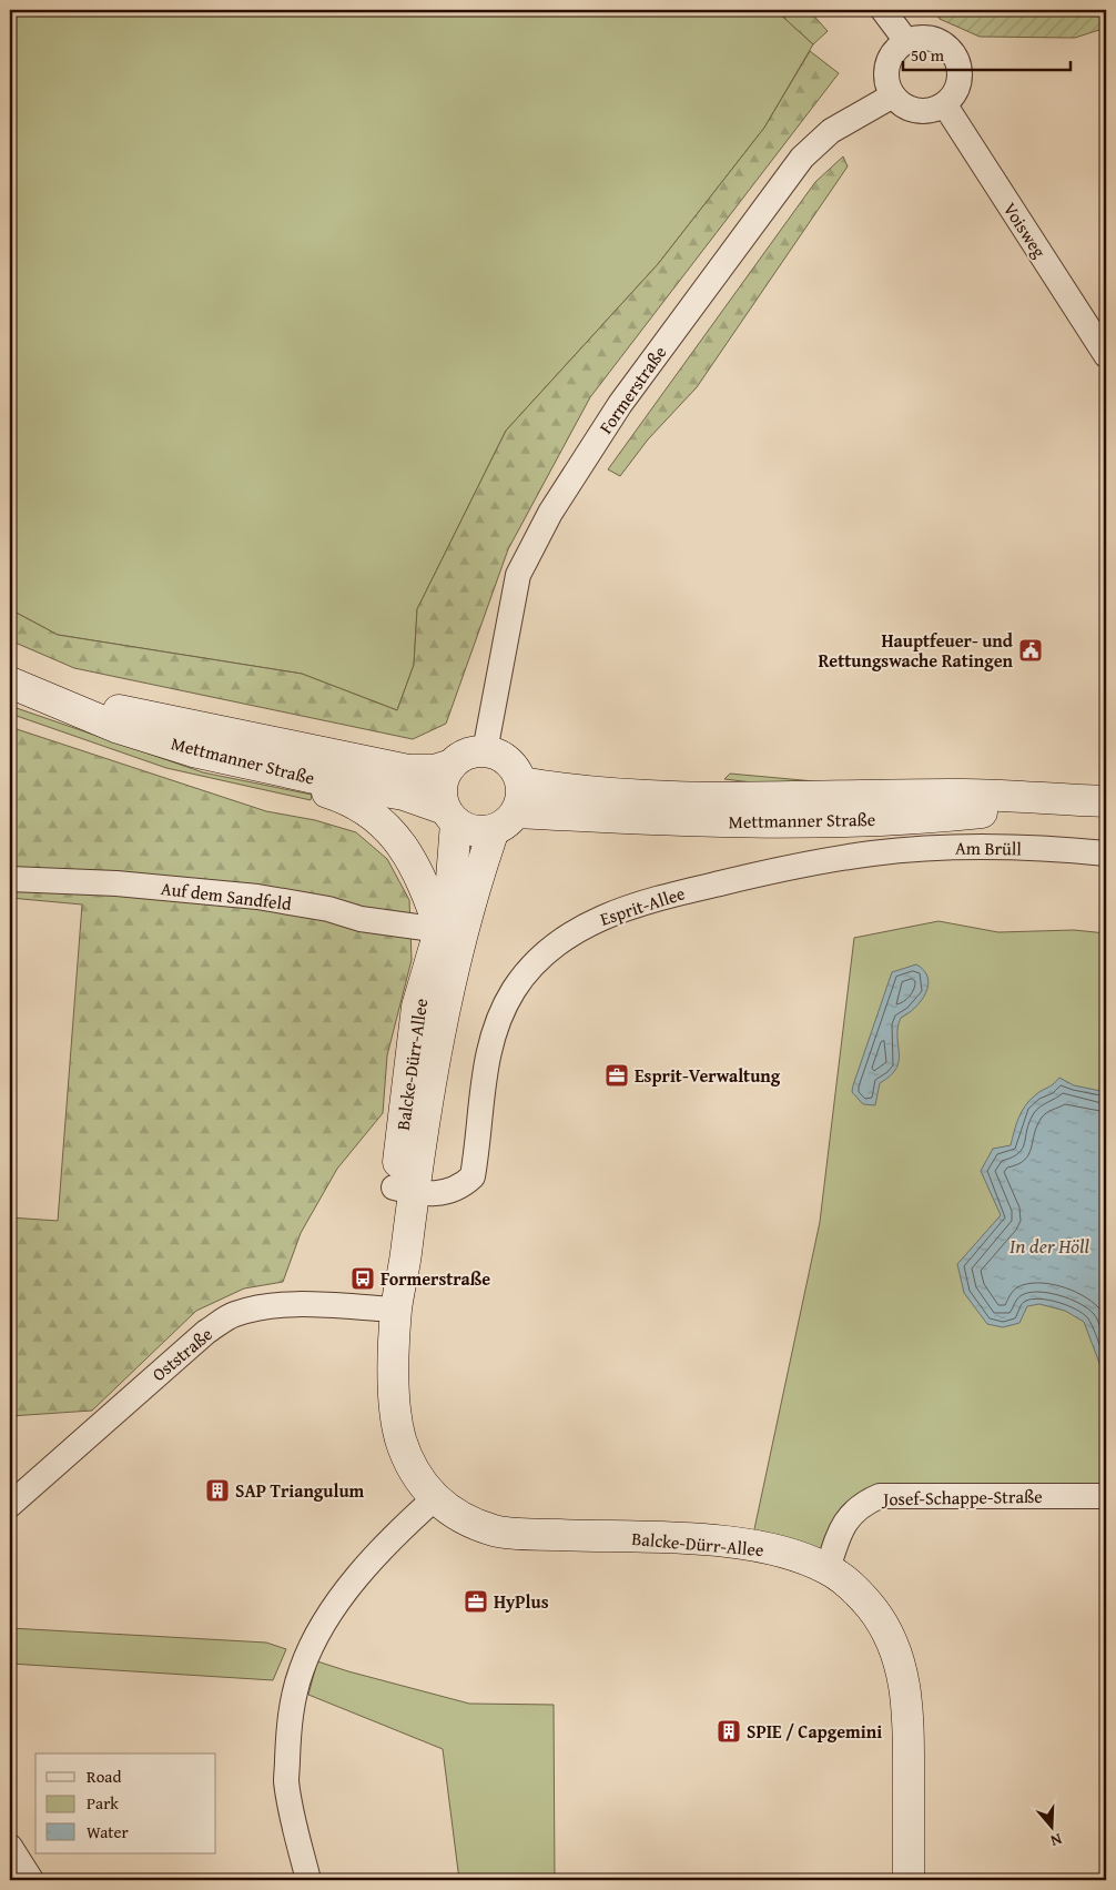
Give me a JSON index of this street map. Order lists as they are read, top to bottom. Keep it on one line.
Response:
{"streets":{"main road":["Mettmanner Straße","Balcke-Dürr-Allee"],"street":["Voisweg","Formerstraße","Am Brüll","Auf dem Sandfeld","Esprit-Allee","Oststraße","Josef-Schappe-Straße"]},"crossings":[["Voisweg","Formerstraße"],["Formerstraße","Mettmanner Straße"],["Formerstraße","Balcke-Dürr-Allee"],["Mettmanner Straße","Balcke-Dürr-Allee"],["Am Brüll","Esprit-Allee"],["Auf dem Sandfeld","Balcke-Dürr-Allee"],["Esprit-Allee","Balcke-Dürr-Allee"],["Balcke-Dürr-Allee","Oststraße"],["Balcke-Dürr-Allee","Josef-Schappe-Straße"]],"water":["In der Höll"],"places":{"public building":["Hauptfeuer- und Rettungswache Ratingen"],"office":["Esprit-Verwaltung","HyPlus"],"bus stop":["Formerstraße"],"building":["SAP Triangulum","SPIE / Capgemini"]},"legend":["Road","Park","Water"],"scale_bar":"50 m","north":"bottom"}
